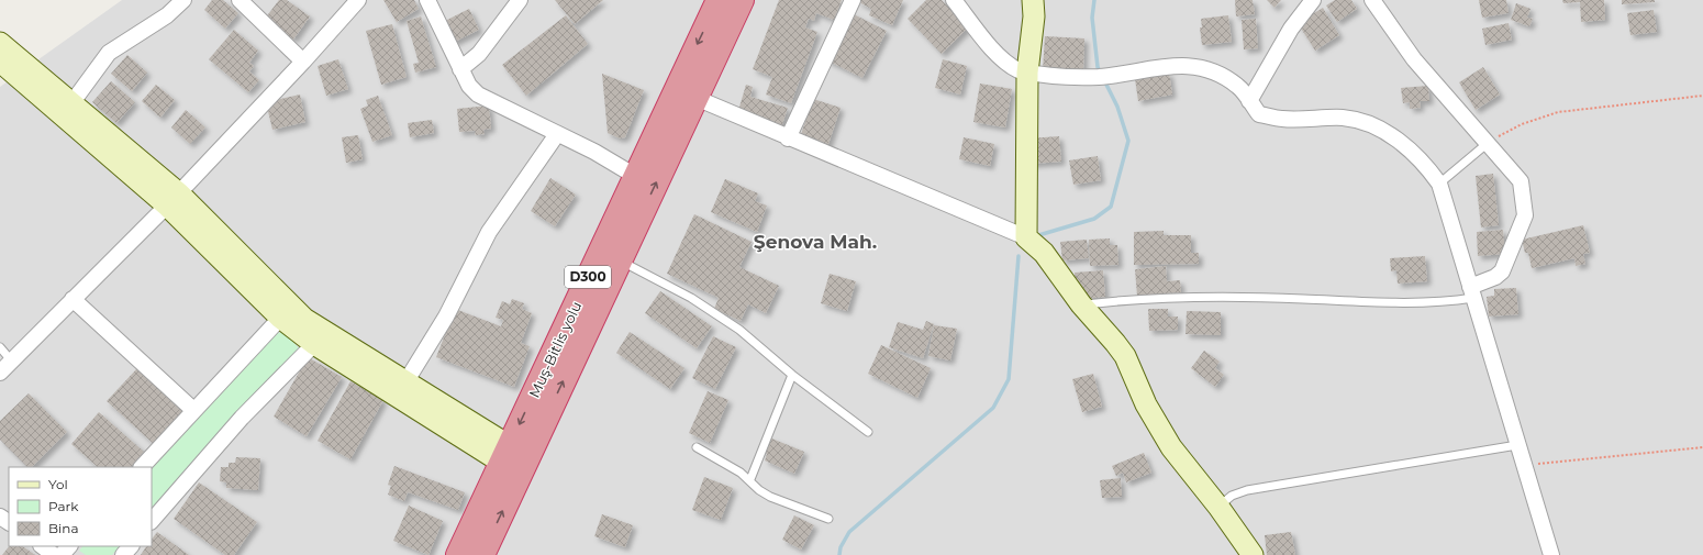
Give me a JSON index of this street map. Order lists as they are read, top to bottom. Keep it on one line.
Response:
{"streets":{"highway":["D300","Muş-Bitlis yolu"]},"districts":["Şenova Mah."],"legend":["Yol","Park","Bina"]}
